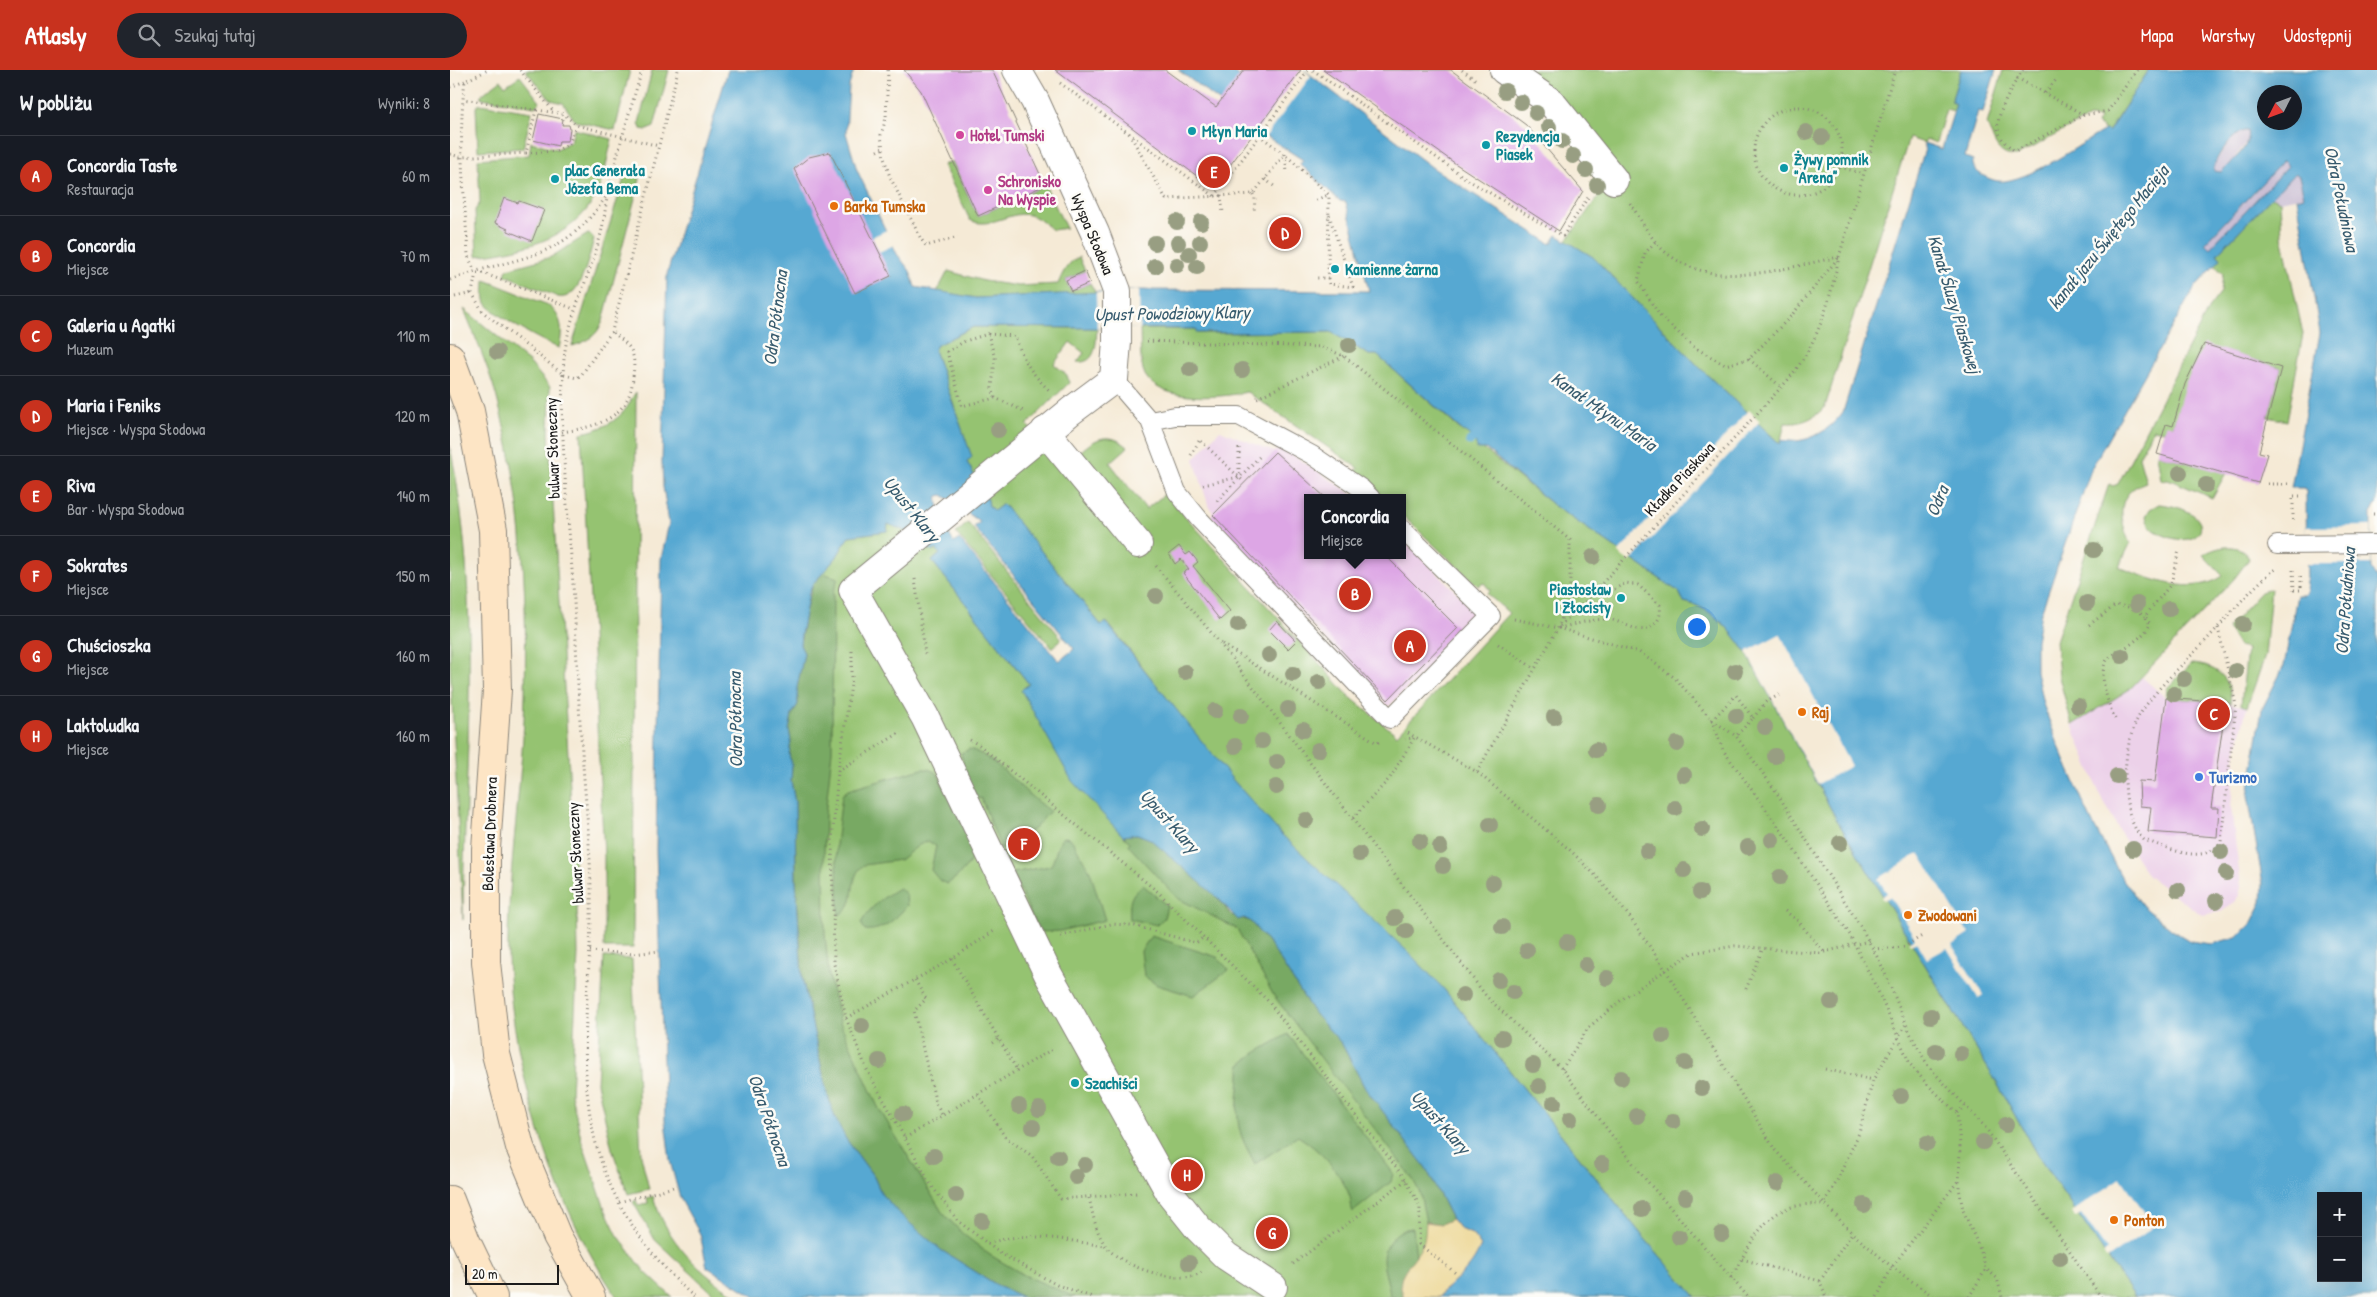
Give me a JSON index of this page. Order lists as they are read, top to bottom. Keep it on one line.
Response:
{"streets":{"street":["Wyspa Słodowa","Bolesława Drobnera"],"path":["bulwar Słoneczny","Kładka Piaskowa"]},"water":["Odra Południowa","kanał jazu Świętego Macieja","Kanał Śluzy Piaskowej","Upust Powodziowy Klary","Odra Północna","Kanał Młynu Maria","Odra","Upust Klary"],"places":["Młyn Maria","Hotel Tumski","Rezydencja Piasek","Żywy pomnik \"Arena\"","plac Generała Józefa Bema","Schronisko Na Wyspie","Barka Tumska","Kamienne żarna","Piastosław I Złocisty","Raj","Turizmo","Zwodowani","Szachiści","Ponton"],"scale_bar":"20 m","north":"bottom left","page":{"header":"Atlasly","search":"Szukaj tutaj","nav":["Mapa","Warstwy","Udostępnij"],"heading":["W pobliżu","Wyniki: 8"],"list":[{"mark":"A","name":"Concordia Taste","note":"Restauracja","value":"60 m"},{"mark":"B","name":"Concordia","note":"Miejsce","value":"70 m"},{"mark":"C","name":"Galeria u Agatki","note":"Muzeum","value":"110 m"},{"mark":"D","name":"Maria i Feniks","note":"Miejsce · Wyspa Słodowa","value":"120 m"},{"mark":"E","name":"Riva","note":"Bar · Wyspa Słodowa","value":"140 m"},{"mark":"F","name":"Sokrates","note":"Miejsce","value":"150 m"},{"mark":"G","name":"Chuścioszka","note":"Miejsce","value":"160 m"},{"mark":"H","name":"Laktoludka","note":"Miejsce","value":"160 m"}],"pins":["E","D","B","A","C","F","H","G"],"popup":["Concordia","Miejsce"],"map_buttons":["+","−"],"scale":"20 m"}}
